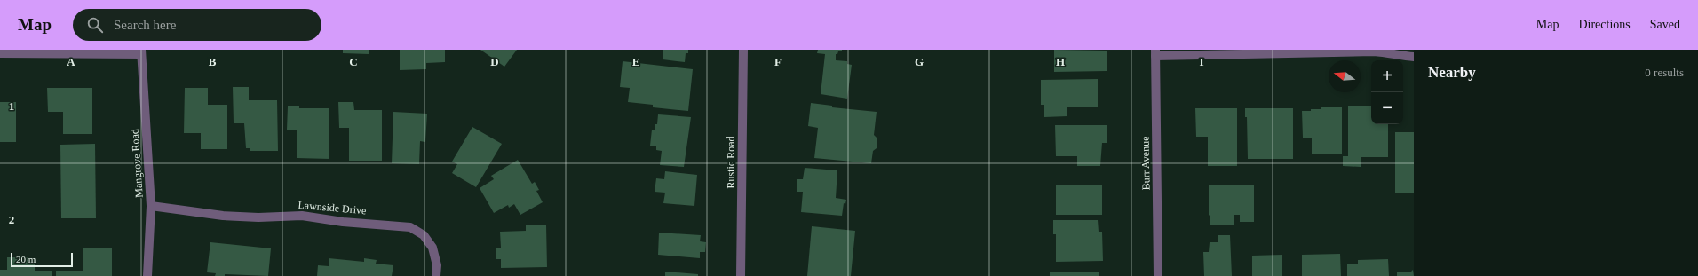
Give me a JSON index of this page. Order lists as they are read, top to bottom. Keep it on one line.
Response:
{"streets":{"street":["Rustic Road","Mangrove Road","Burr Avenue","Lawnside Drive"]},"crossings":[["Mangrove Road","Lawnside Drive"]],"scale_bar":"20 m","north":"left","page":{"header":"Map","search":"Search here","nav":["Map","Directions","Saved"],"heading":["Nearby","0 results"],"map_buttons":["+","−"],"scale":"20 m"},"grid":{"columns":["A","B","C","D","E","F","G","H","I"],"rows":["1","2"]}}
